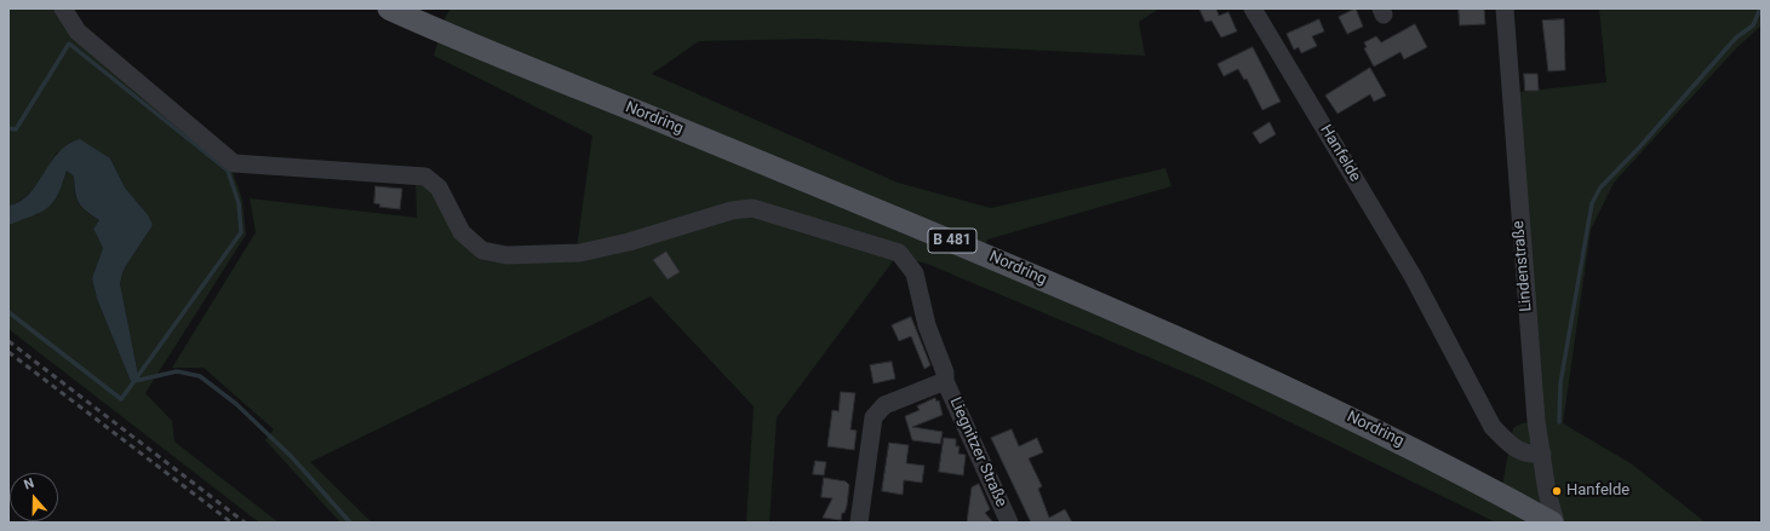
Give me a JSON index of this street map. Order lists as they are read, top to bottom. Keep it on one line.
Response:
{"streets":{"main road":["Nordring","B 481"],"street":["Hanfelde","Lindenstraße","Liegnitzer Straße"]},"crossings":[["Nordring","Lindenstraße"],["Hanfelde","Lindenstraße"]],"places":["Hanfelde"],"north":"top"}
